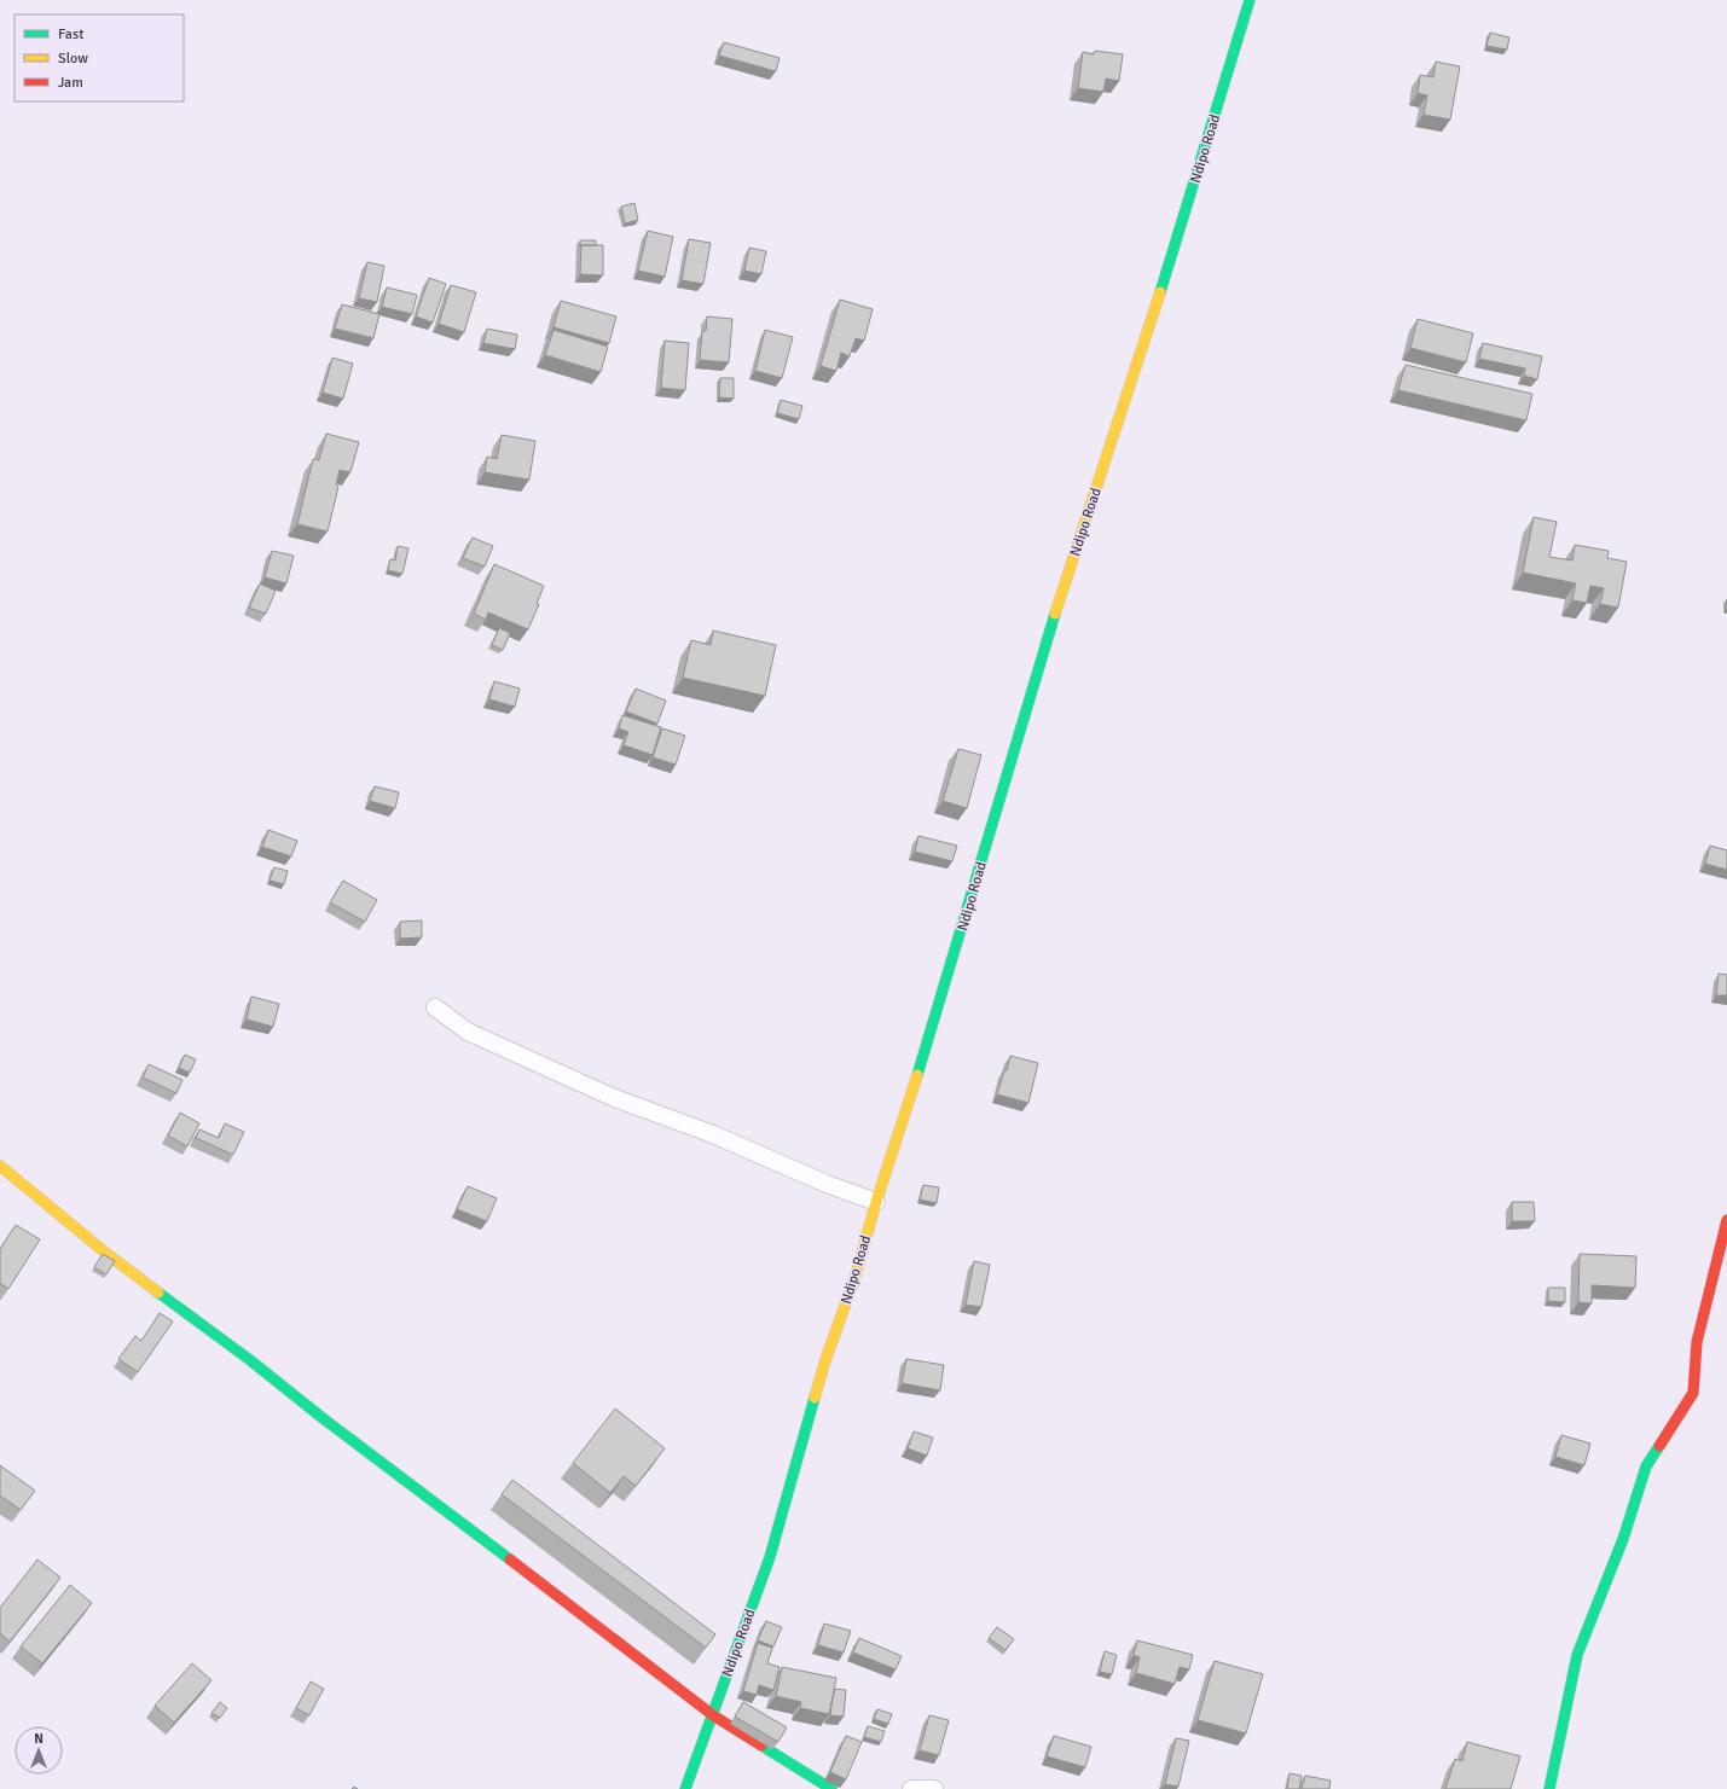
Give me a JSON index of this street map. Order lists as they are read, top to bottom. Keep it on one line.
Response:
{"streets":{"street":["Ndipo Road"]},"legend":["Fast","Slow","Jam"],"north":"top"}
